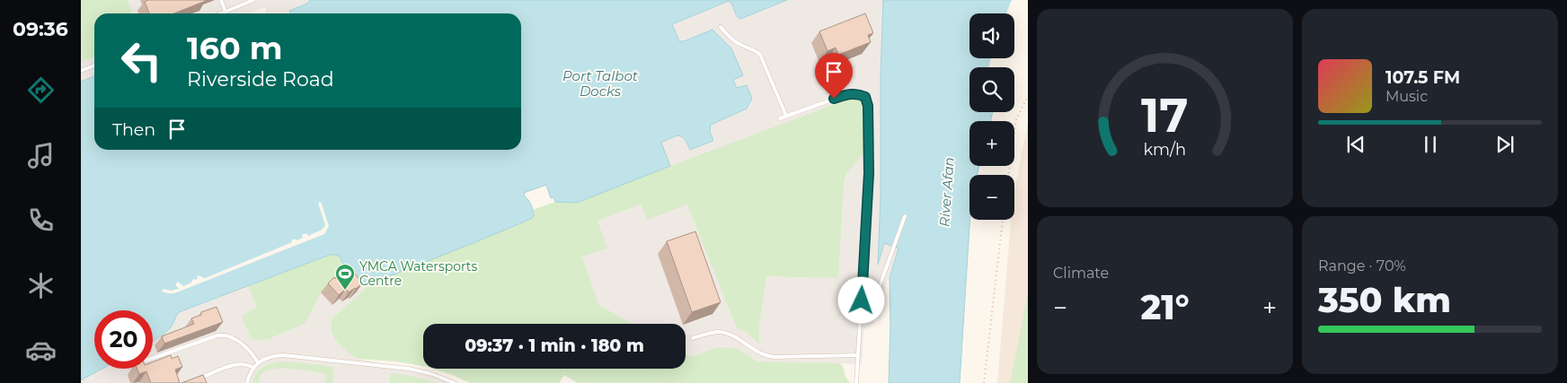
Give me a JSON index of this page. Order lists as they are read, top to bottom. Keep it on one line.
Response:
{"water":["Port Talbot Docks","River Afan"],"places":{"sports":["YMCA Watersports Centre"]},"page":{"tabs":"09:36","map_buttons":["+","−"],"turn":["160 m","Riverside Road"],"song":["107.5 FM","Music"],"then":"Then","tile":["Climate",["Range · 70%","350 km"]],"heat":["−","21°","+"],"limit":"20","trip":"09:37 · 1 min · 180 m","gauge":["17","km/h"]}}
